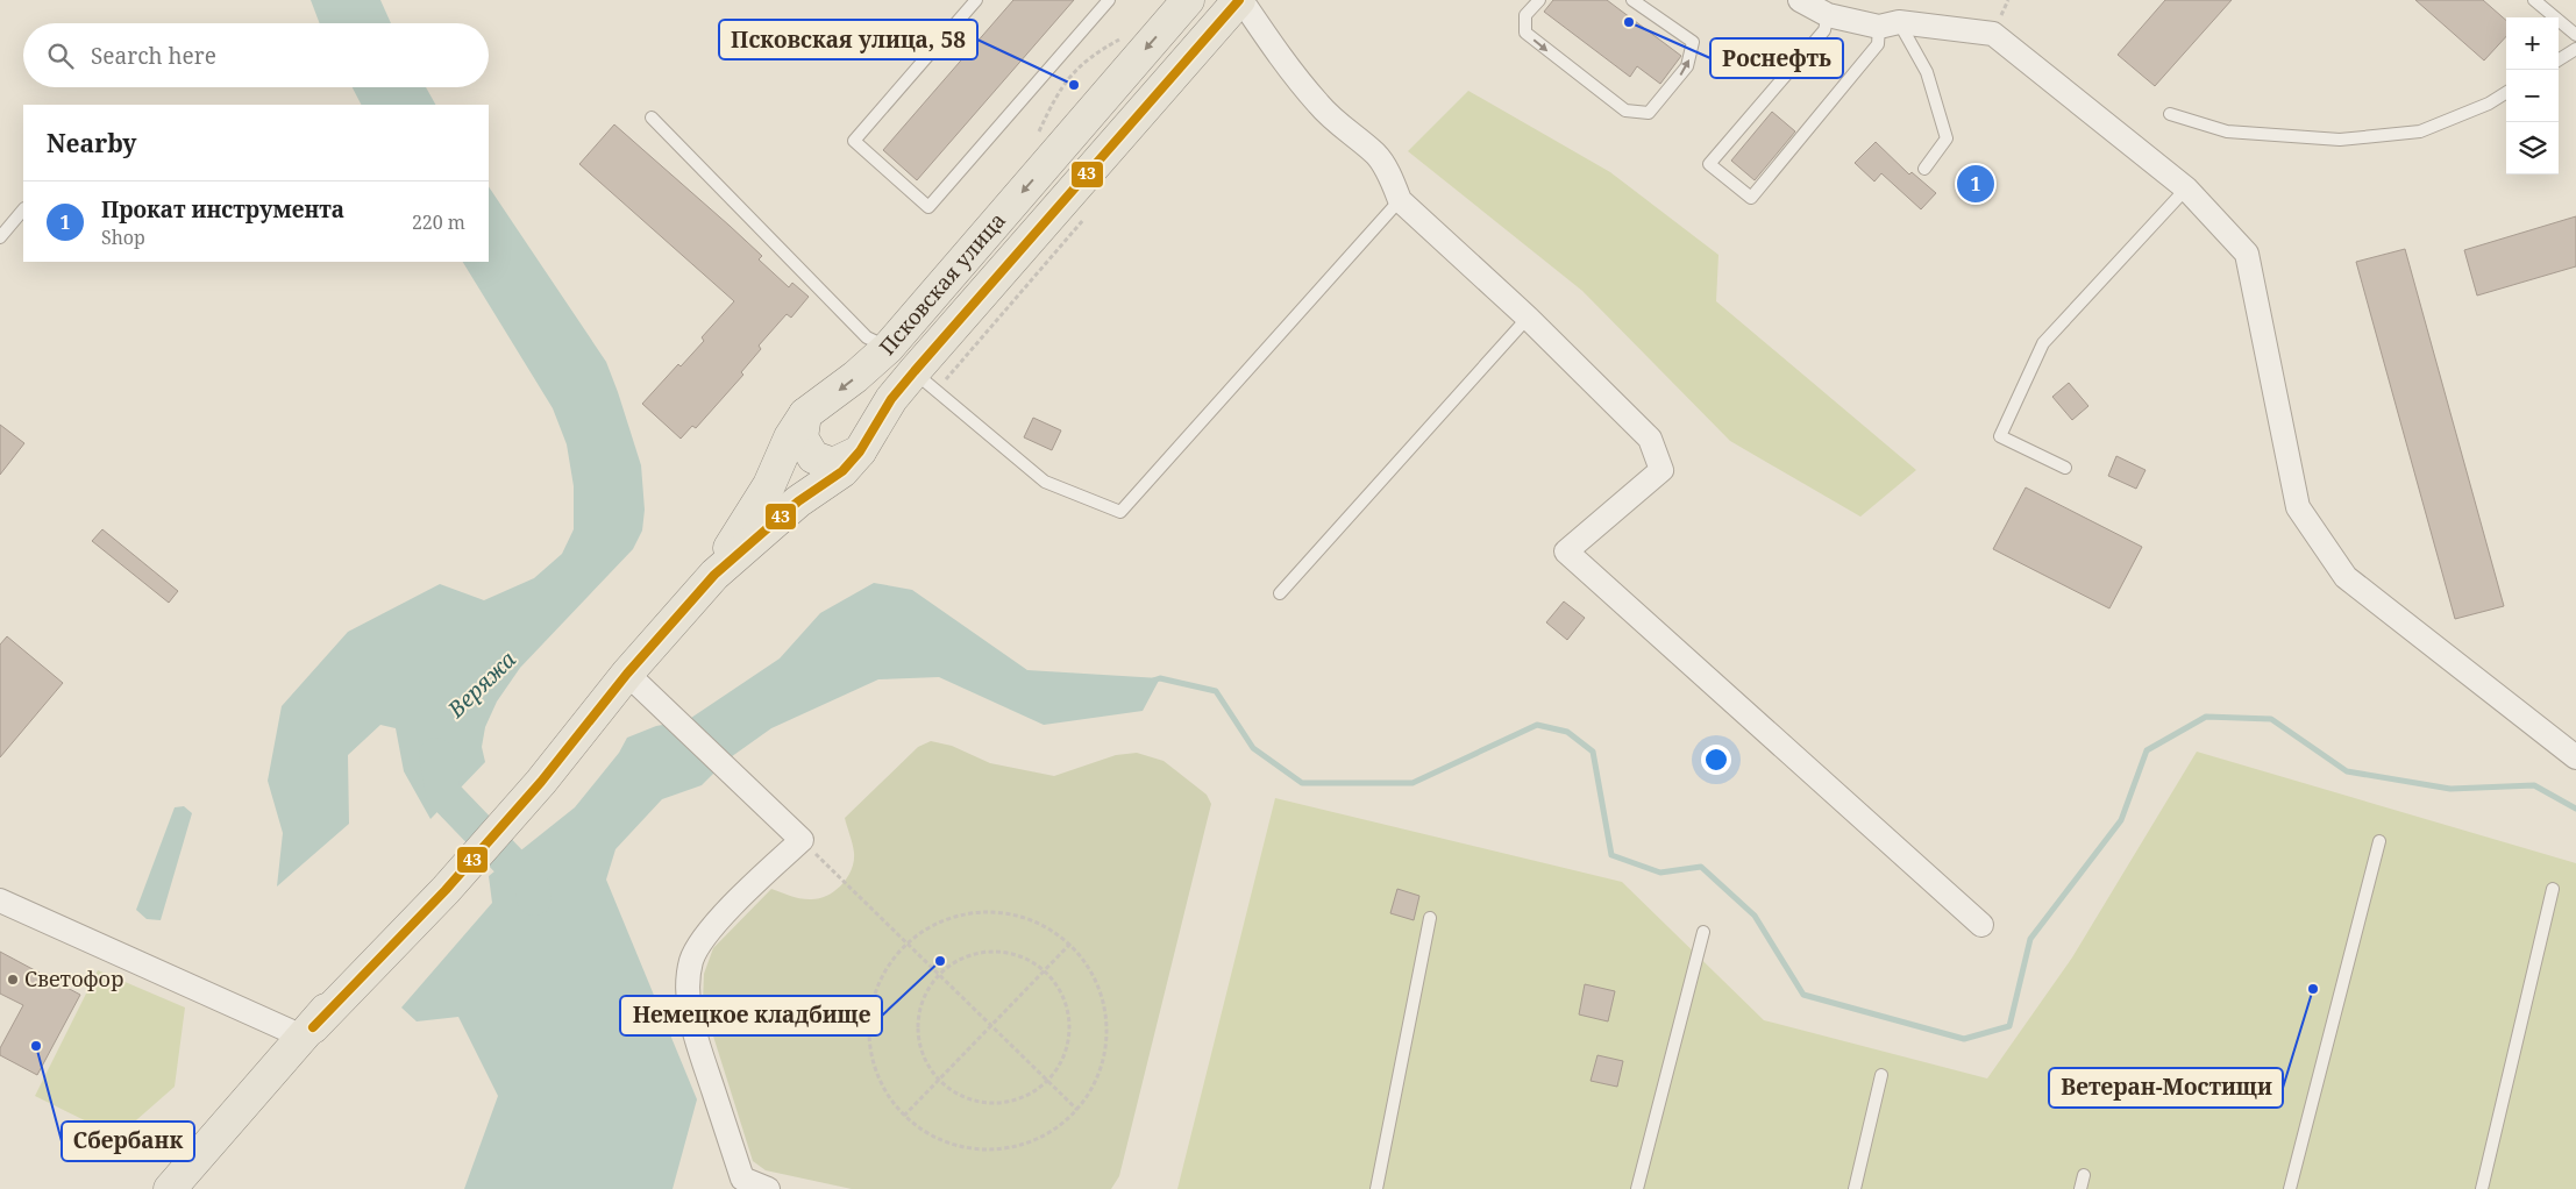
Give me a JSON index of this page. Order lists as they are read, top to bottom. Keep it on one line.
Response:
{"streets":{"main road":["Псковская улица"]},"water":["Веряжа"],"places":["Роснефть","Псковская улица, 58","Немецкое кладбище","Светофор","Ветеран-Мостищи","Сбербанк"],"lines":["transit line 43"],"page":{"map_buttons":["+","−"],"search":"Search here","heading":"Nearby","pins":"1","list":[{"mark":"1","name":"Прокат инструмента","note":"Shop","value":"220 m"}]}}
